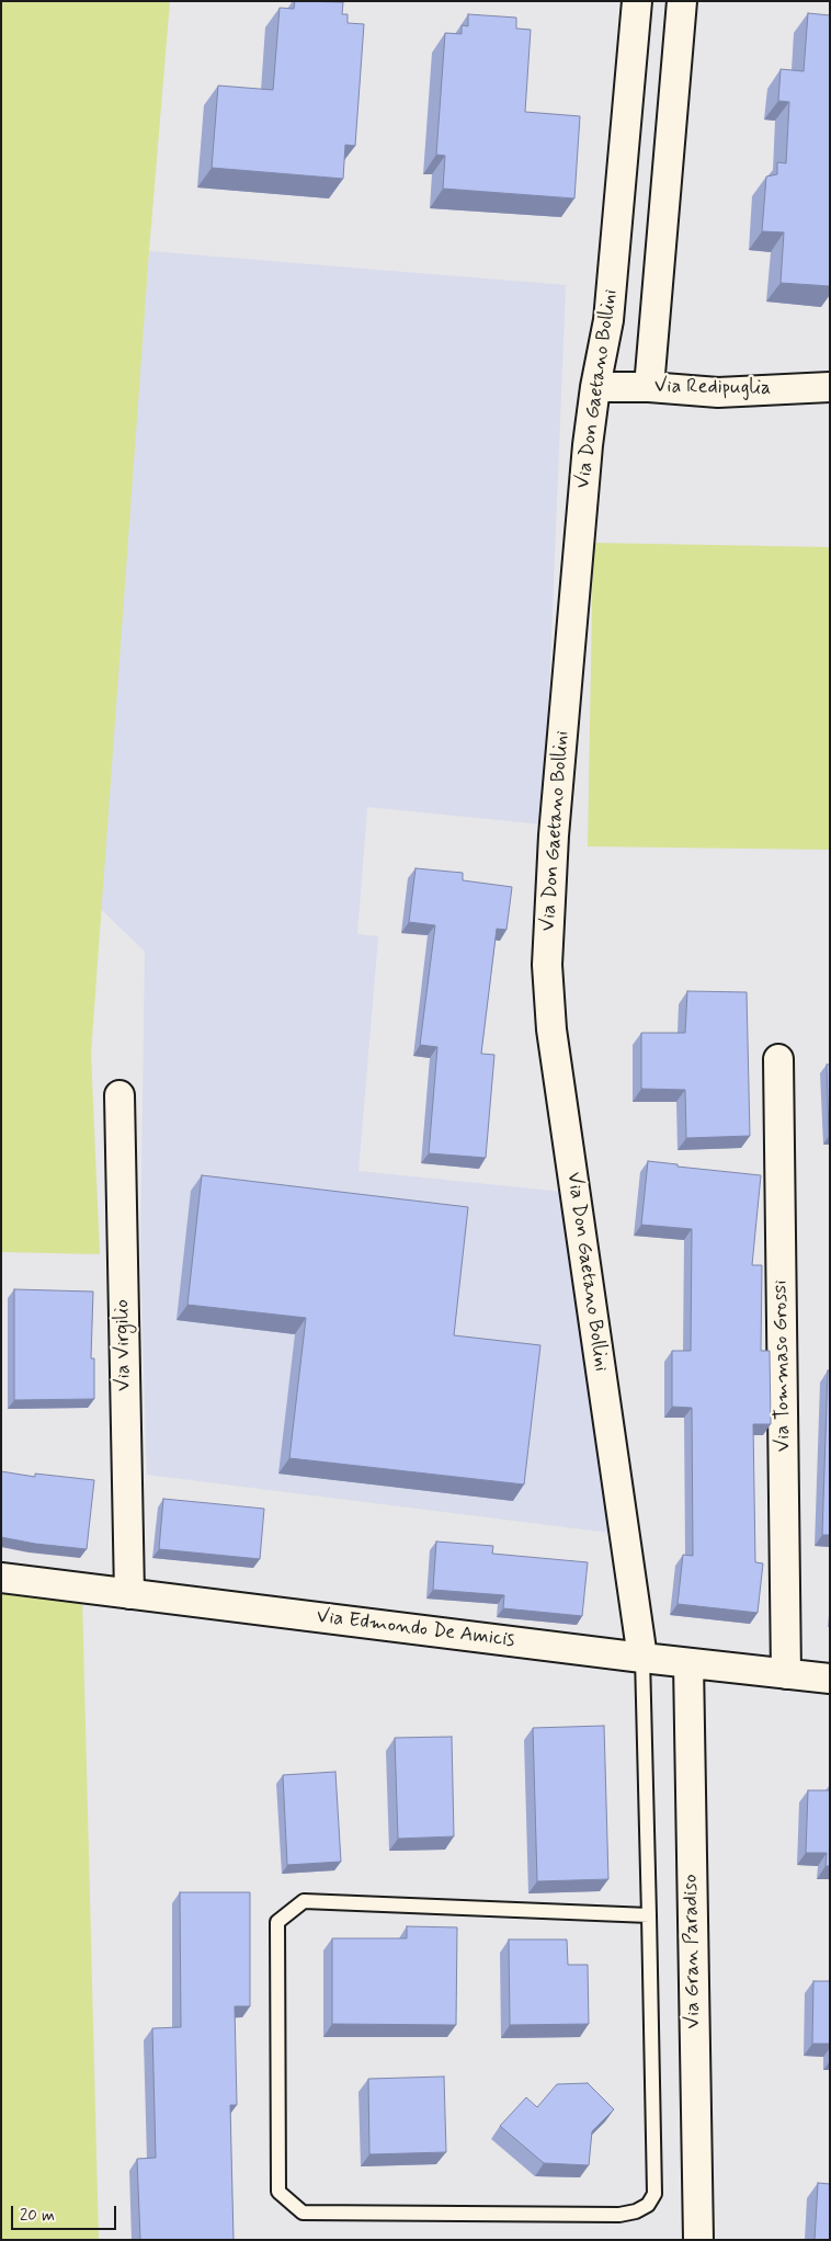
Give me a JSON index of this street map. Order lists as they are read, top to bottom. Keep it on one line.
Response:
{"streets":{"street":["Via Redipuglia","Via Don Gaetano Bollini","Via Virgilio","Via Tommaso Grossi","Via Edmondo De Amicis","Via Gran Paradiso"]},"crossings":[["Via Redipuglia","Via Don Gaetano Bollini"],["Via Don Gaetano Bollini","Via Edmondo De Amicis"],["Via Virgilio","Via Edmondo De Amicis"],["Via Tommaso Grossi","Via Edmondo De Amicis"],["Via Edmondo De Amicis","Via Gran Paradiso"]],"scale_bar":"20 m"}
